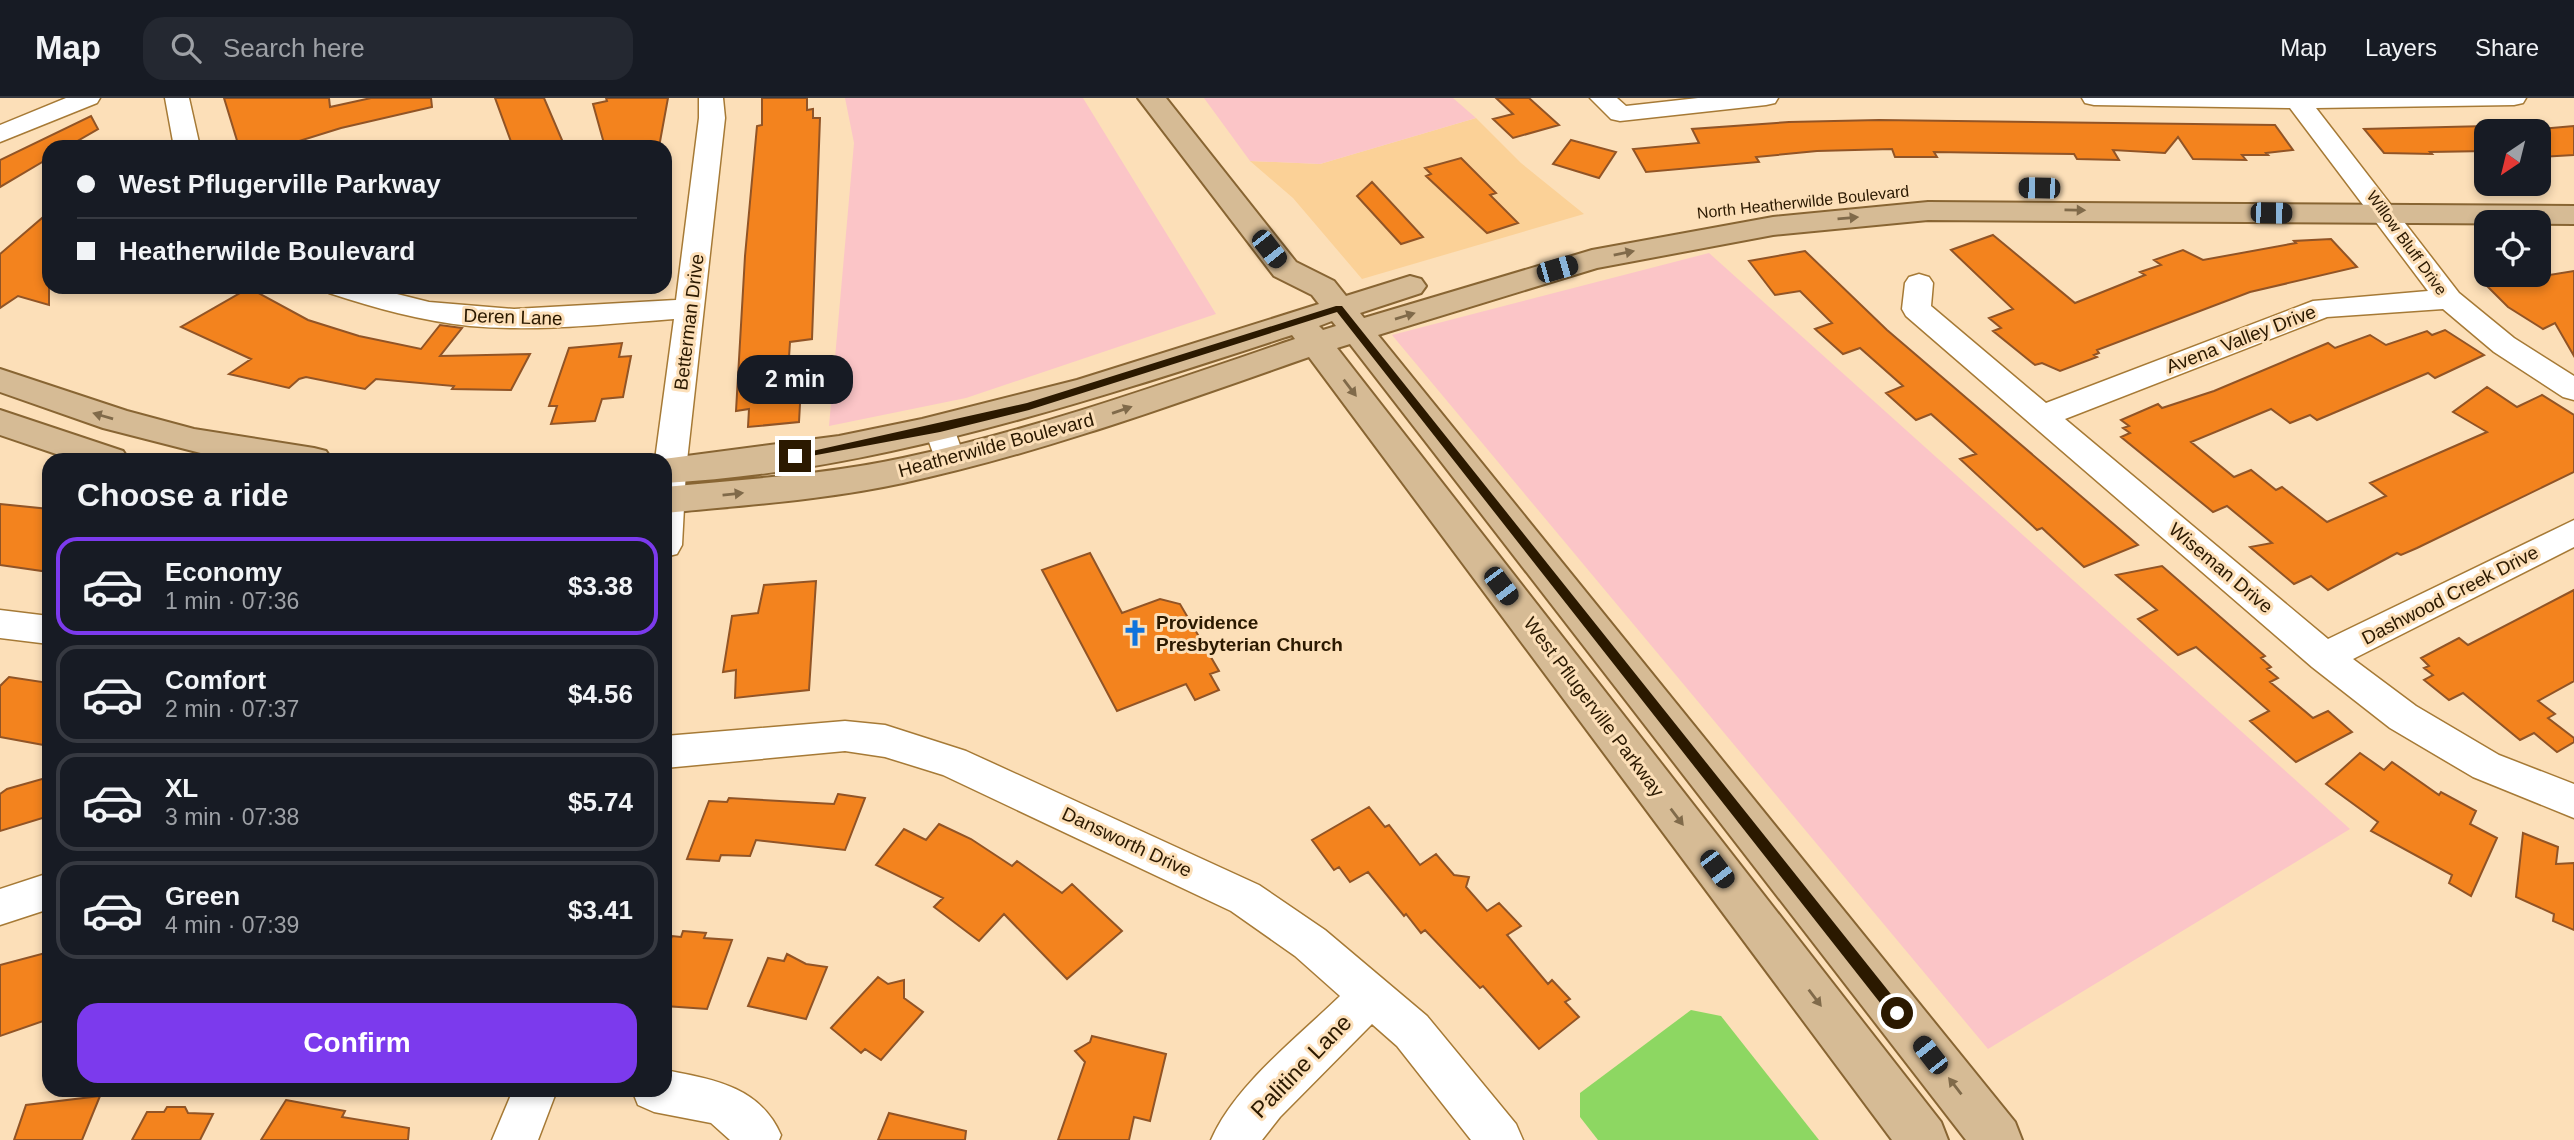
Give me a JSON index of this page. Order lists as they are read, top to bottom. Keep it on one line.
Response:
{"streets":{"main road":["North Heatherwilde Boulevard","Heatherwilde Boulevard","West Pflugerville Parkway"],"street":["Willow Bluff Drive","Deren Lane","Betterman Drive","Avena Valley Drive","Wiseman Drive","Dashwood Creek Drive","Dansworth Drive","Palitine Lane"]},"crossings":[["North Heatherwilde Boulevard","Willow Bluff Drive"],["North Heatherwilde Boulevard","Heatherwilde Boulevard"],["North Heatherwilde Boulevard","West Pflugerville Parkway"],["Willow Bluff Drive","Avena Valley Drive"],["Deren Lane","Betterman Drive"],["Avena Valley Drive","Wiseman Drive"],["Heatherwilde Boulevard","West Pflugerville Parkway"],["Wiseman Drive","Dashwood Creek Drive"],["Dansworth Drive","Palitine Lane"]],"places":{"church":["Providence Presbyterian Church"]},"north":"bottom left","page":{"header":"Map","search":"Search here","nav":["Map","Layers","Share"],"banner":["West Pflugerville Parkway","Heatherwilde Boulevard"],"bubble":"2 min","heading":"Choose a ride","list":[{"name":"Economy","note":"1 min · 07:36","value":"$3.38"},{"name":"Comfort","note":"2 min · 07:37","value":"$4.56"},{"name":"XL","note":"3 min · 07:38","value":"$5.74"},{"name":"Green","note":"4 min · 07:39","value":"$3.41"}],"buttons":"Confirm"}}
